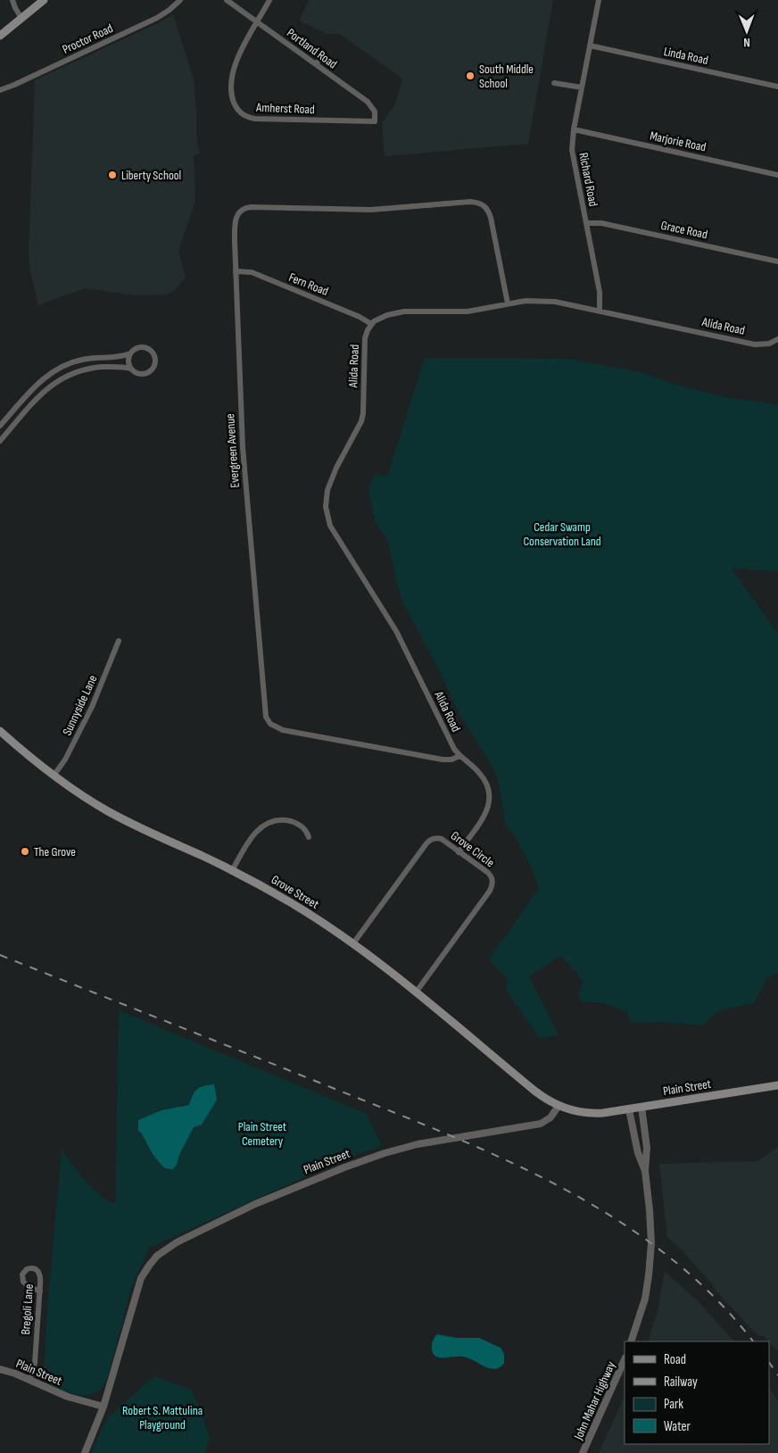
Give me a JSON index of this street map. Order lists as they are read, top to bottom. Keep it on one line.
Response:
{"streets":{"main road":["Grove Street","Plain Street"],"street":["Proctor Road","Portland Road","Linda Road","Amherst Road","Marjorie Road","Richard Road","Grace Road","Fern Road","Alida Road","Evergreen Avenue","Sunnyside Lane","Grove Circle","Bregoli Lane","John Mahar Highway"]},"crossings":[["Portland Road","Amherst Road"],["Linda Road","Richard Road"],["Marjorie Road","Richard Road"],["Richard Road","Grace Road"],["Richard Road","Alida Road"],["Fern Road","Alida Road"],["Fern Road","Evergreen Avenue"],["Alida Road","Evergreen Avenue"],["Sunnyside Lane","Grove Street"],["Grove Circle","Grove Street"],["Grove Street","Plain Street"],["Plain Street","Bregoli Lane"]],"parks":["Cedar Swamp Conservation Land","Plain Street Cemetery","Robert S. Mattulina Playground"],"places":["South Middle School","Liberty School","The Grove"],"legend":["Road","Railway","Park","Water"],"north":"bottom"}
